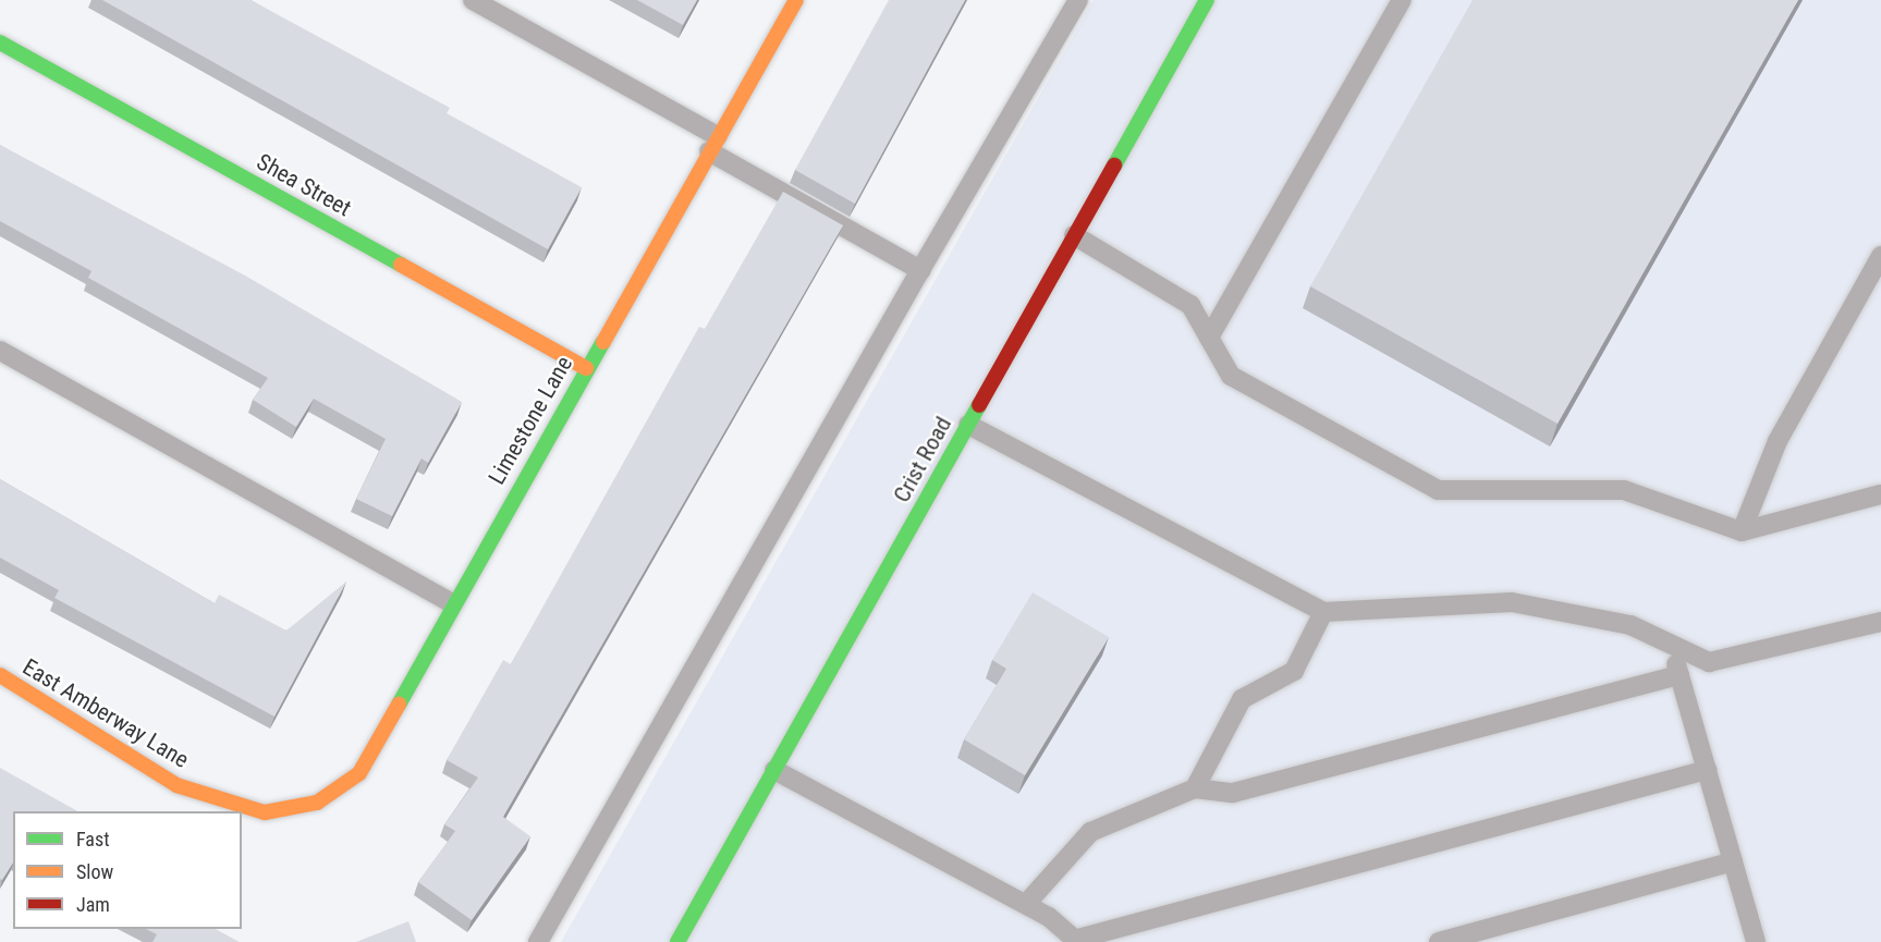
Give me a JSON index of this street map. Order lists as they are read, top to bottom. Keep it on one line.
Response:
{"streets":{"street":["Shea Street","Limestone Lane","Crist Road","East Amberway Lane"]},"crossings":[["Shea Street","Limestone Lane"],["Limestone Lane","East Amberway Lane"]],"legend":["Fast","Slow","Jam"]}
